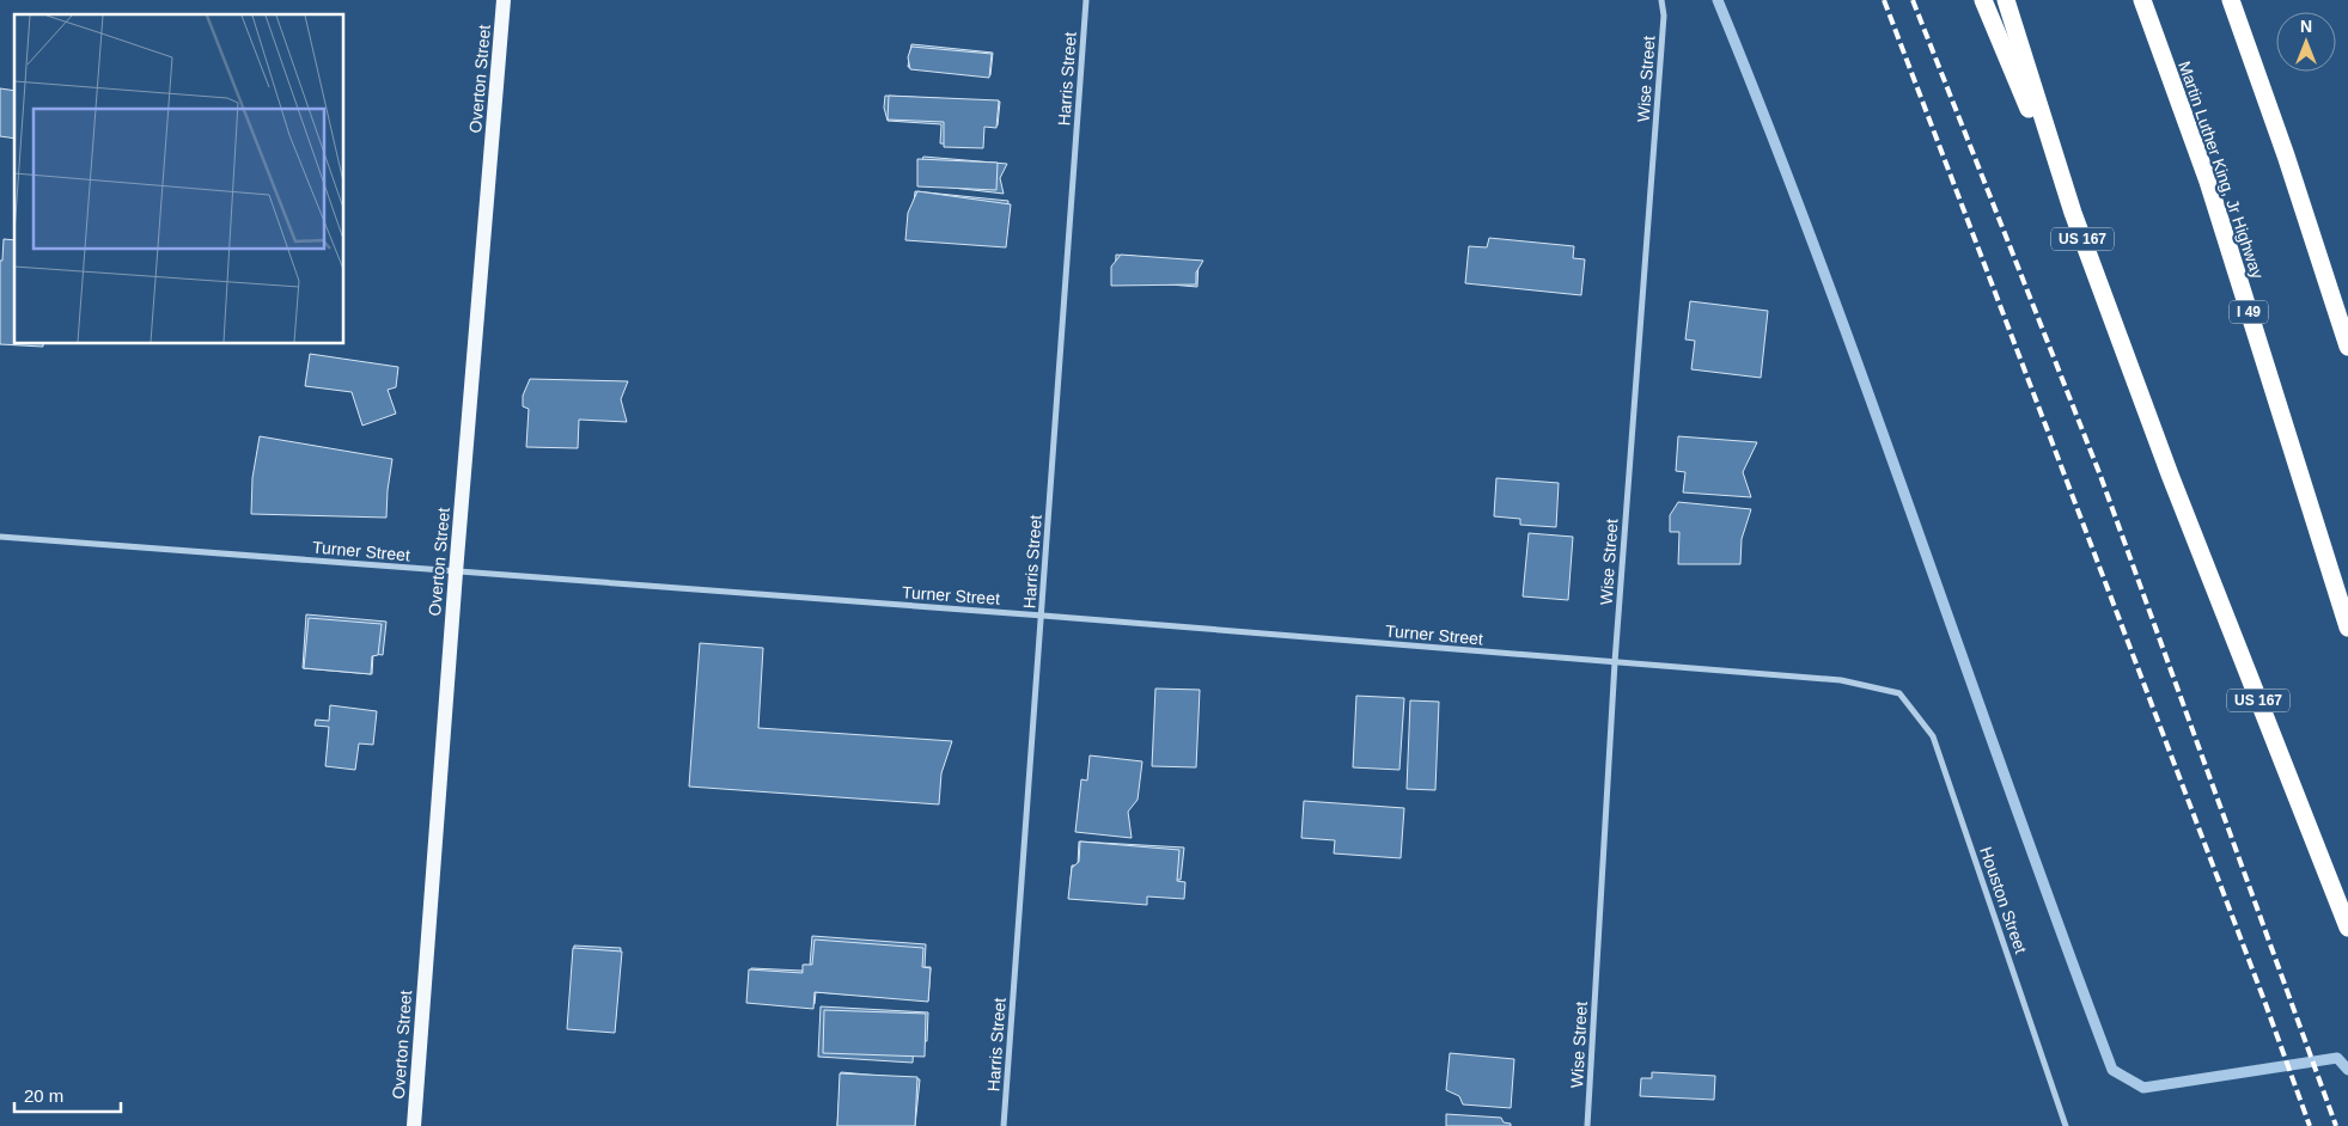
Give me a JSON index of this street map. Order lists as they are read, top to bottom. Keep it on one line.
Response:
{"streets":{"highway":["Martin Luther King, Jr Highway","US 167","I 49"],"main road":["Overton Street"],"street":["Harris Street","Wise Street","Turner Street","Houston Street"]},"crossings":[["Overton Street","Turner Street"],["Harris Street","Turner Street"],["Wise Street","Turner Street"],["Turner Street","Houston Street"]],"scale_bar":"20 m","north":"top"}
